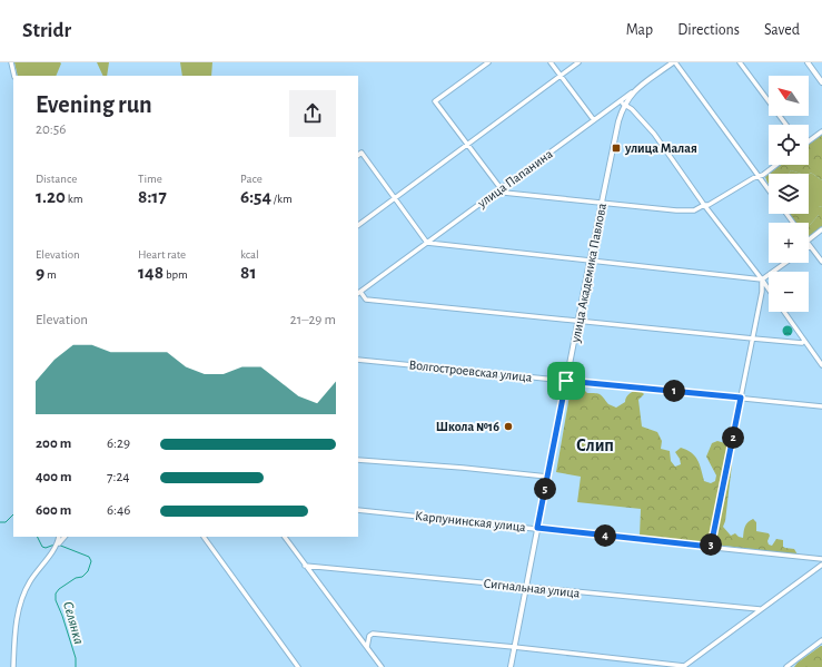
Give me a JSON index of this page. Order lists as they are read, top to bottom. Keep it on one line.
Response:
{"streets":{"street":["улица Папанина","улица Академика Павлова","Волгостроевская улица","Карпунинская улица","Сигнальная улица"]},"crossings":[["улица Папанина","улица Академика Павлова"],["улица Академика Павлова","Волгостроевская улица"],["улица Академика Павлова","Карпунинская улица"],["улица Академика Павлова","Сигнальная улица"]],"districts":["Слип"],"water":["Селянка"],"places":{"transit":["улица Малая"],"other":["Школа №16"]},"north":"top left","page":{"header":"Stridr","nav":["Map","Directions","Saved"],"map_buttons":["+","−"],"heading":["Evening run","20:56"],"stats":[["Distance","1.20 km"],["Time","8:17"],["Pace","6:54 /km"],["Elevation","9 m"],["Heart rate","148 bpm"],["kcal","81"]],"chart":["Elevation","21–29 m"],"pins":["1","2","5","4","3"],"list":[{"name":"200 m","note":"6:29"},{"name":"400 m","note":"7:24"},{"name":"600 m","note":"6:46"}]}}
